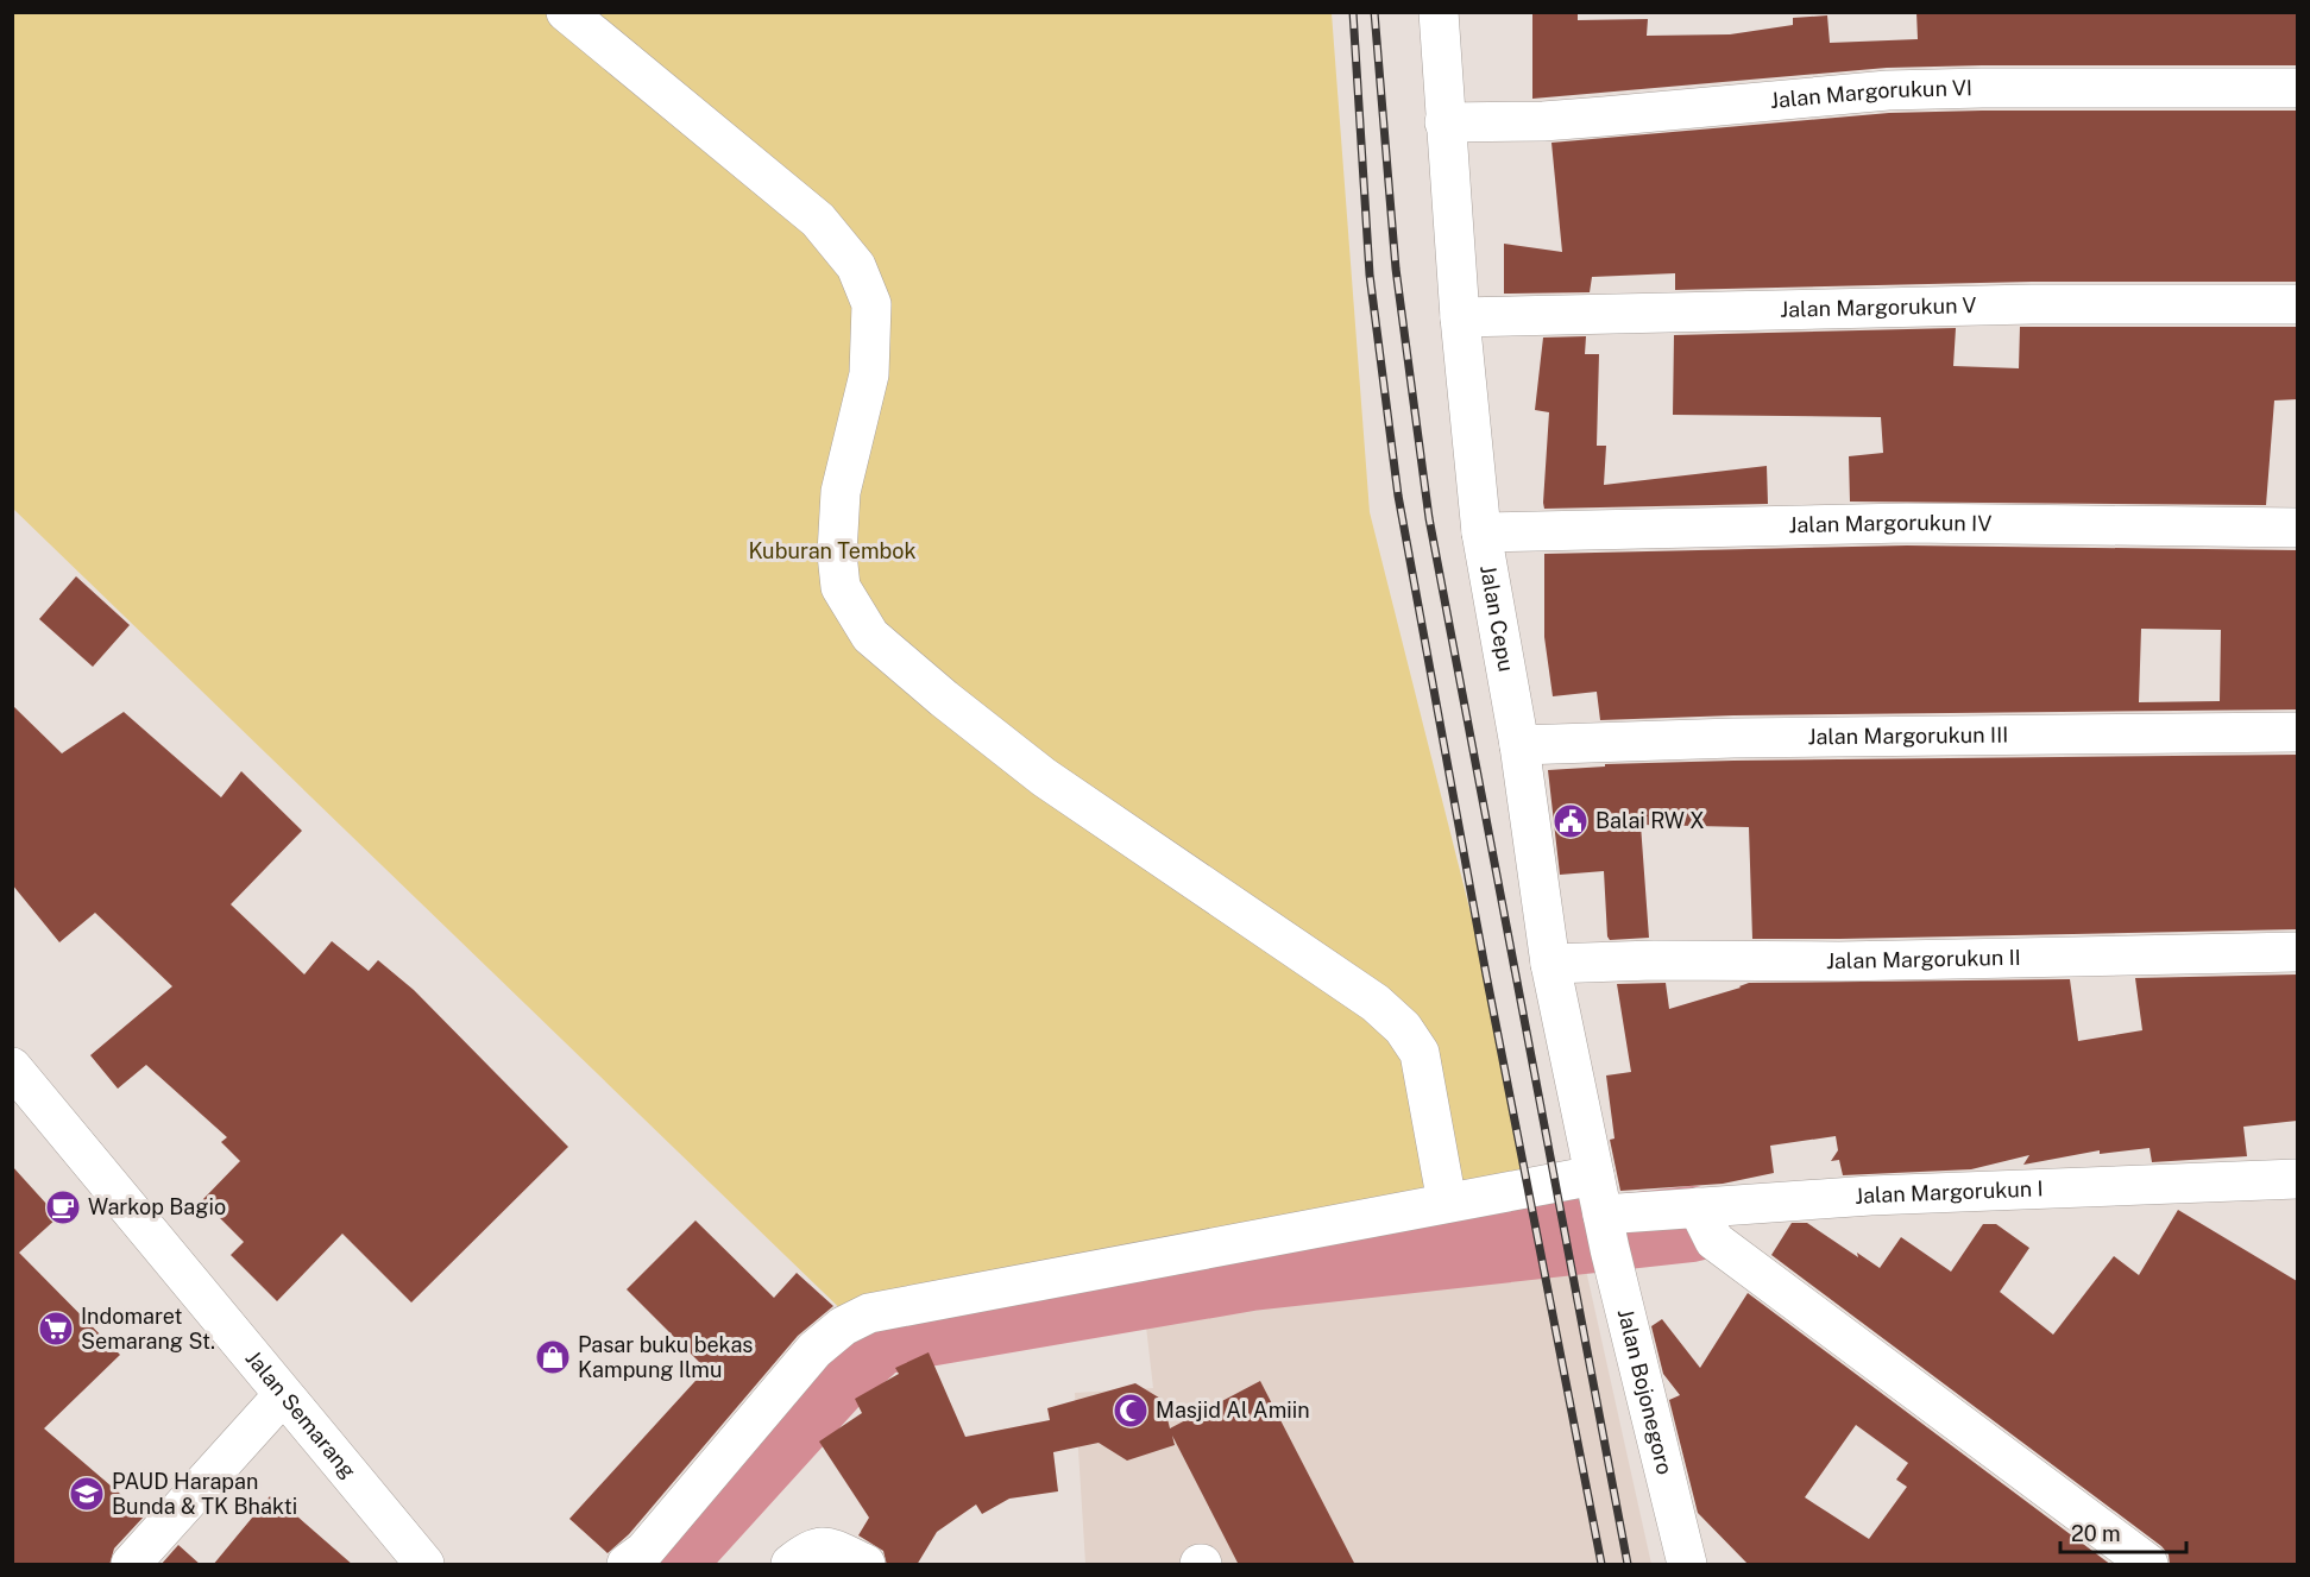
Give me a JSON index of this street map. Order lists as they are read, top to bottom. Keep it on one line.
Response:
{"streets":{"street":["Jalan Margorukun VI","Jalan Margorukun V","Jalan Margorukun IV","Jalan Cepu","Jalan Margorukun III","Jalan Margorukun II","Jalan Margorukun I","Jalan Bojonegoro","Jalan Semarang"]},"crossings":[["Jalan Margorukun VI","Jalan Cepu"],["Jalan Margorukun V","Jalan Cepu"],["Jalan Margorukun IV","Jalan Cepu"],["Jalan Cepu","Jalan Margorukun III"],["Jalan Cepu","Jalan Margorukun II"],["Jalan Cepu","Jalan Margorukun I"],["Jalan Cepu","Jalan Bojonegoro"],["Jalan Margorukun I","Jalan Bojonegoro"]],"parks":["Kuburan Tembok"],"places":{"public building":["Balai RW X"],"cafe":["Warkop Bagio"],"supermarket":["Indomaret Semarang St."],"shop":["Pasar buku bekas Kampung Ilmu"],"mosque":["Masjid Al Amiin"],"school or university":["PAUD Harapan Bunda & TK Bhakti"]},"scale_bar":"20 m"}
